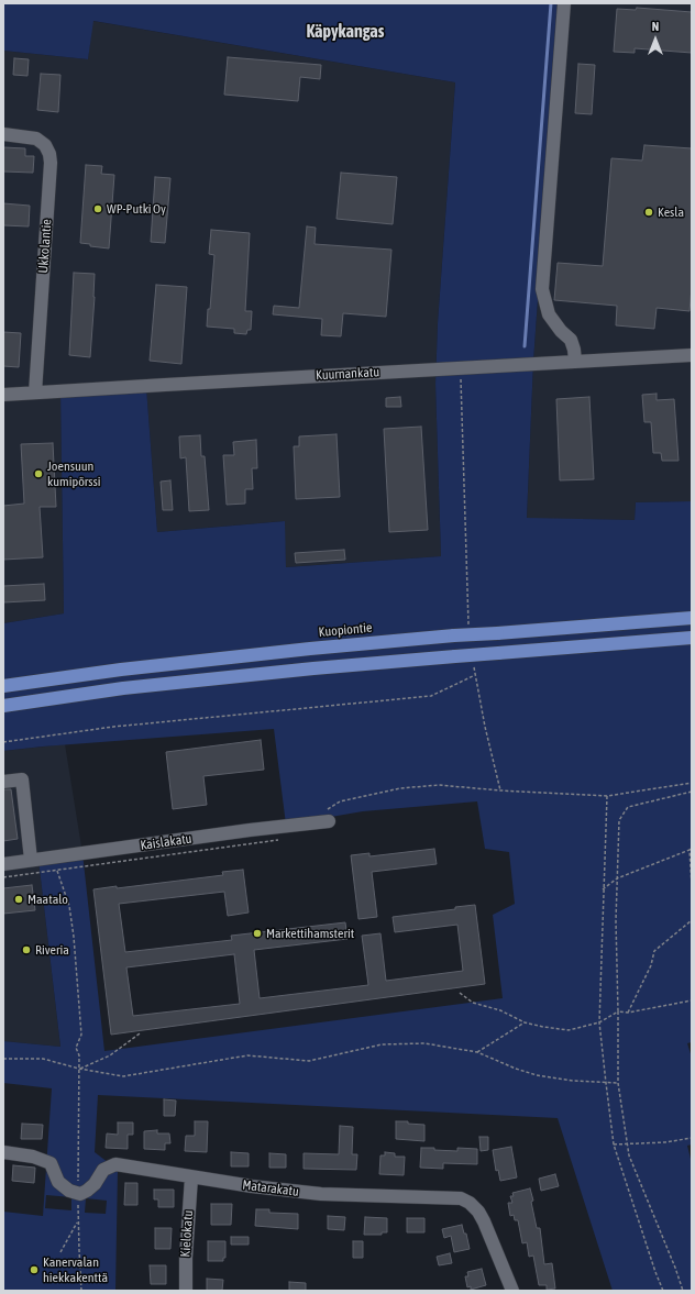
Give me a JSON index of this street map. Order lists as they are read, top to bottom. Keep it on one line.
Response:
{"streets":{"highway":["Kuopiontie"],"street":["Ukkolantie","Kuurnankatu","Kaislakatu","Matarakatu","Kielokatu"]},"crossings":[["Ukkolantie","Kuurnankatu"],["Matarakatu","Kielokatu"]],"districts":["Käpykangas"],"places":["WP-Putki Oy","Kesla","Joensuun kumipörssi","Maatalo","Markettihamsterit","Riveria","Kanervalan hiekkakenttä"],"north":"top"}
